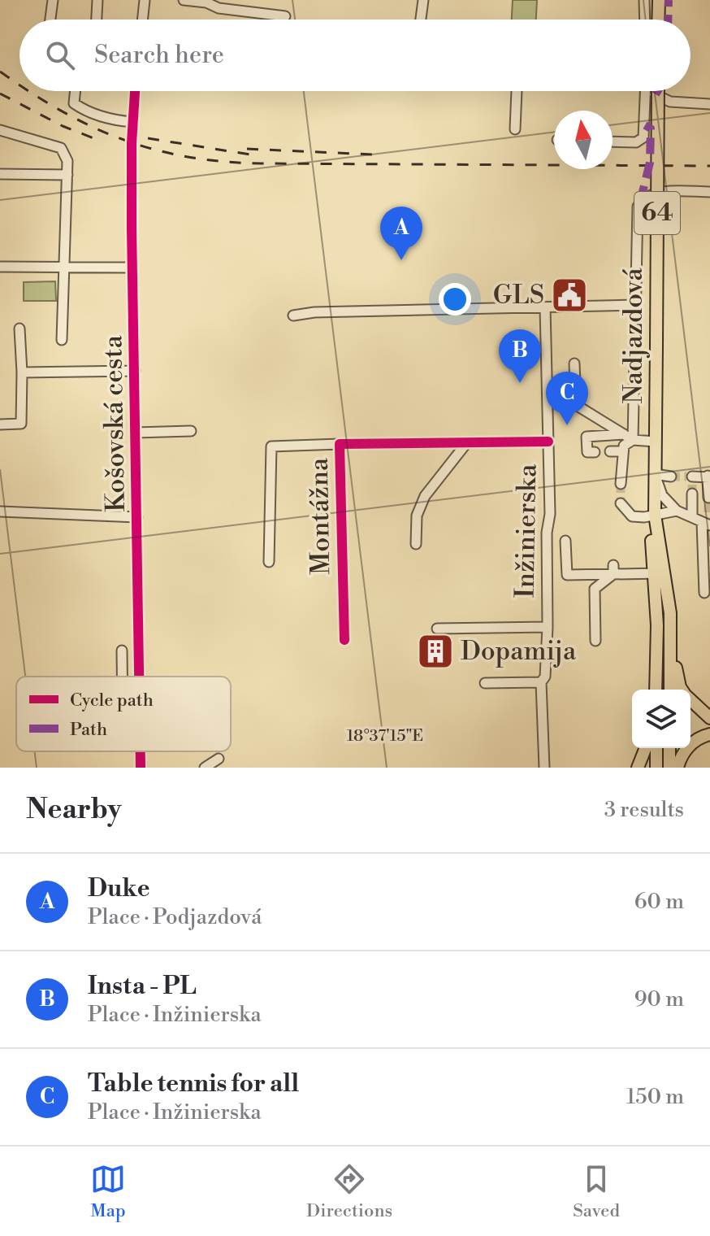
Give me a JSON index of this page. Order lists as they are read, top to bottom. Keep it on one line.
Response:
{"streets":{"main road":["64","Nadjazdová"],"street":["Košovská cesta","Montážna","Inžinierska"]},"crossings":[["Montážna","Inžinierska"]],"places":{"public building":["GLS"],"building":["Dopamija"]},"legend":["Cycle path","Path"],"north":"top","page":{"search":"Search here","pins":["A","B","C"],"heading":["Nearby","3 results"],"list":[{"mark":"A","name":"Duke","note":"Place · Podjazdová","value":"60 m"},{"mark":"B","name":"Insta - PL","note":"Place · Inžinierska","value":"90 m"},{"mark":"C","name":"Table tennis for all","note":"Place · Inžinierska","value":"150 m"}],"nav":["Map","Directions","Saved"]},"coordinates":["18°37'15\"E"]}
